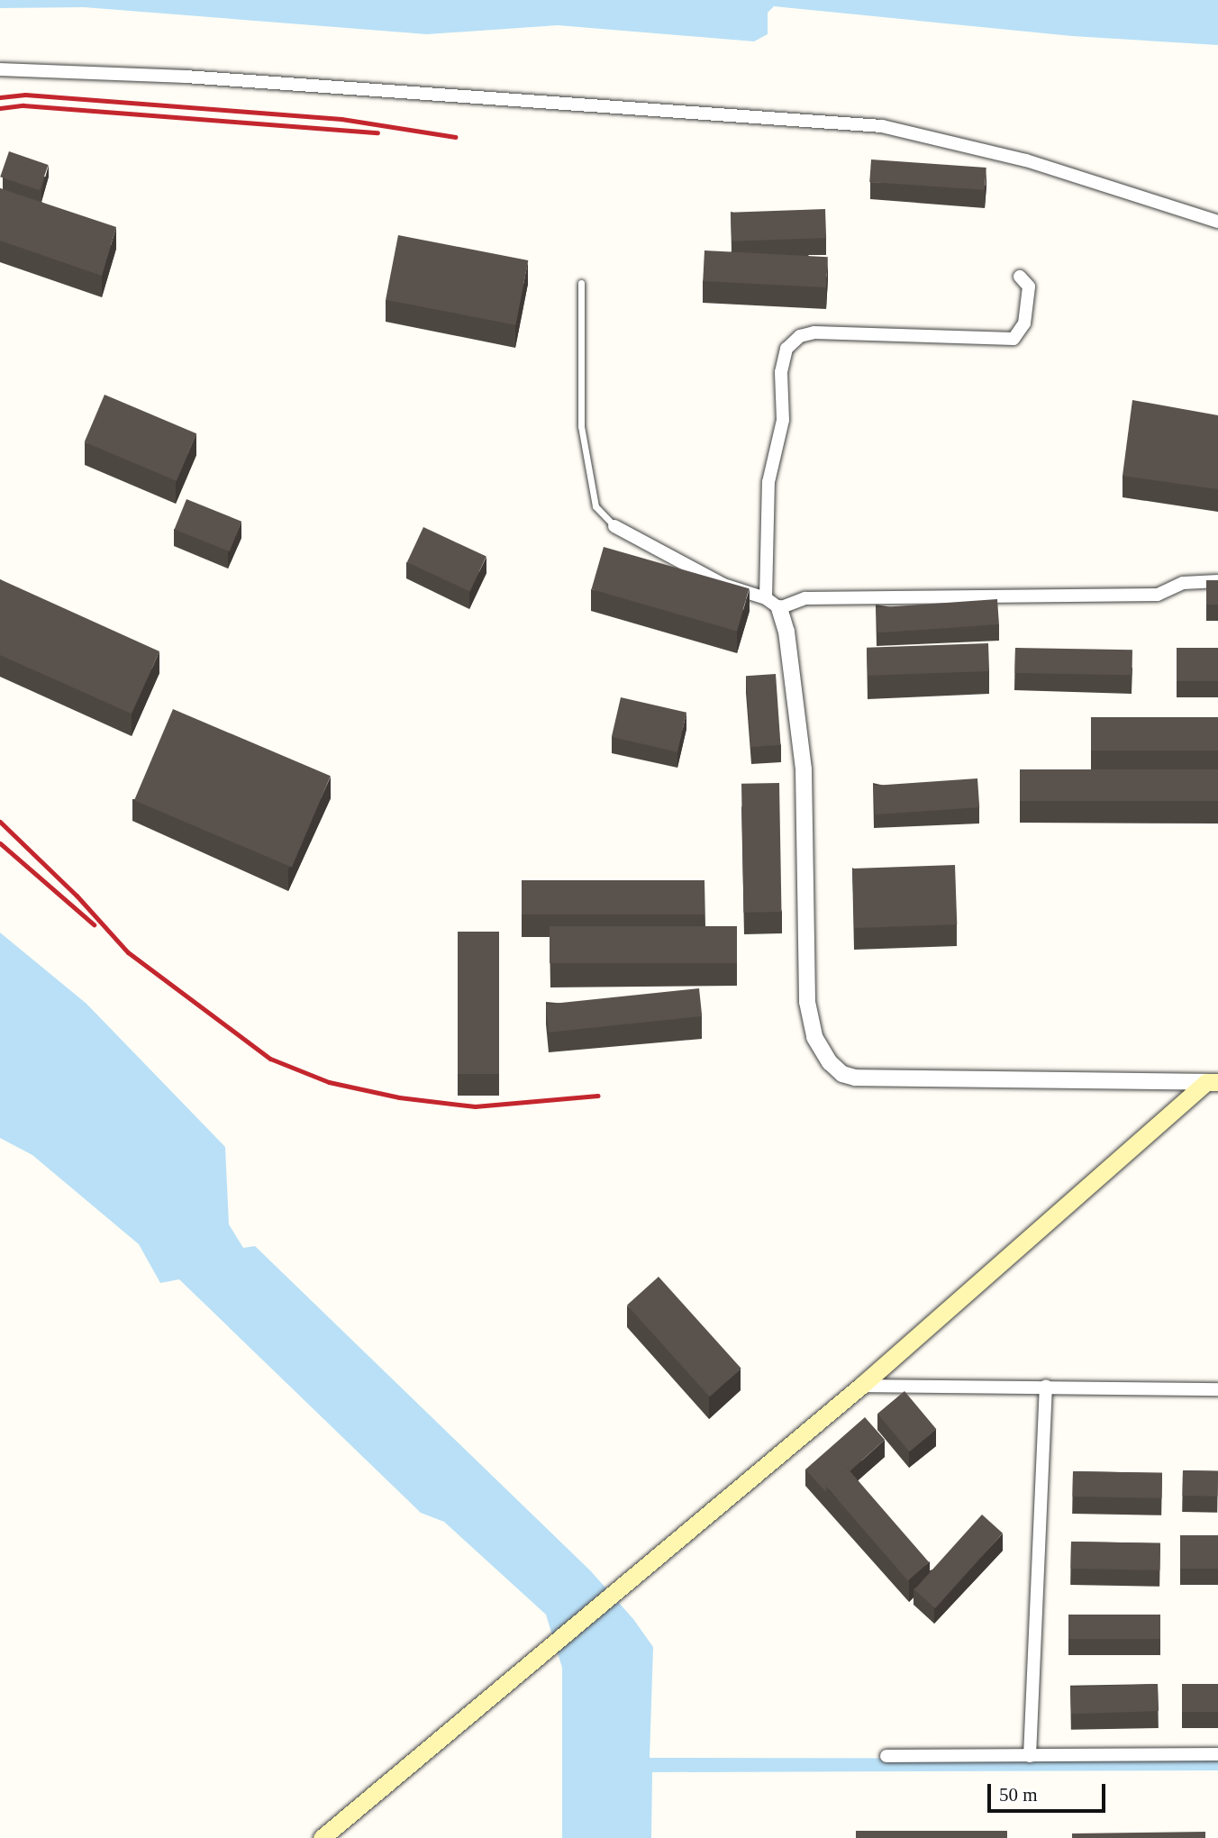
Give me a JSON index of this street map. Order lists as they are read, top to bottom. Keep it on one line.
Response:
{"scale_bar":"50 m"}
